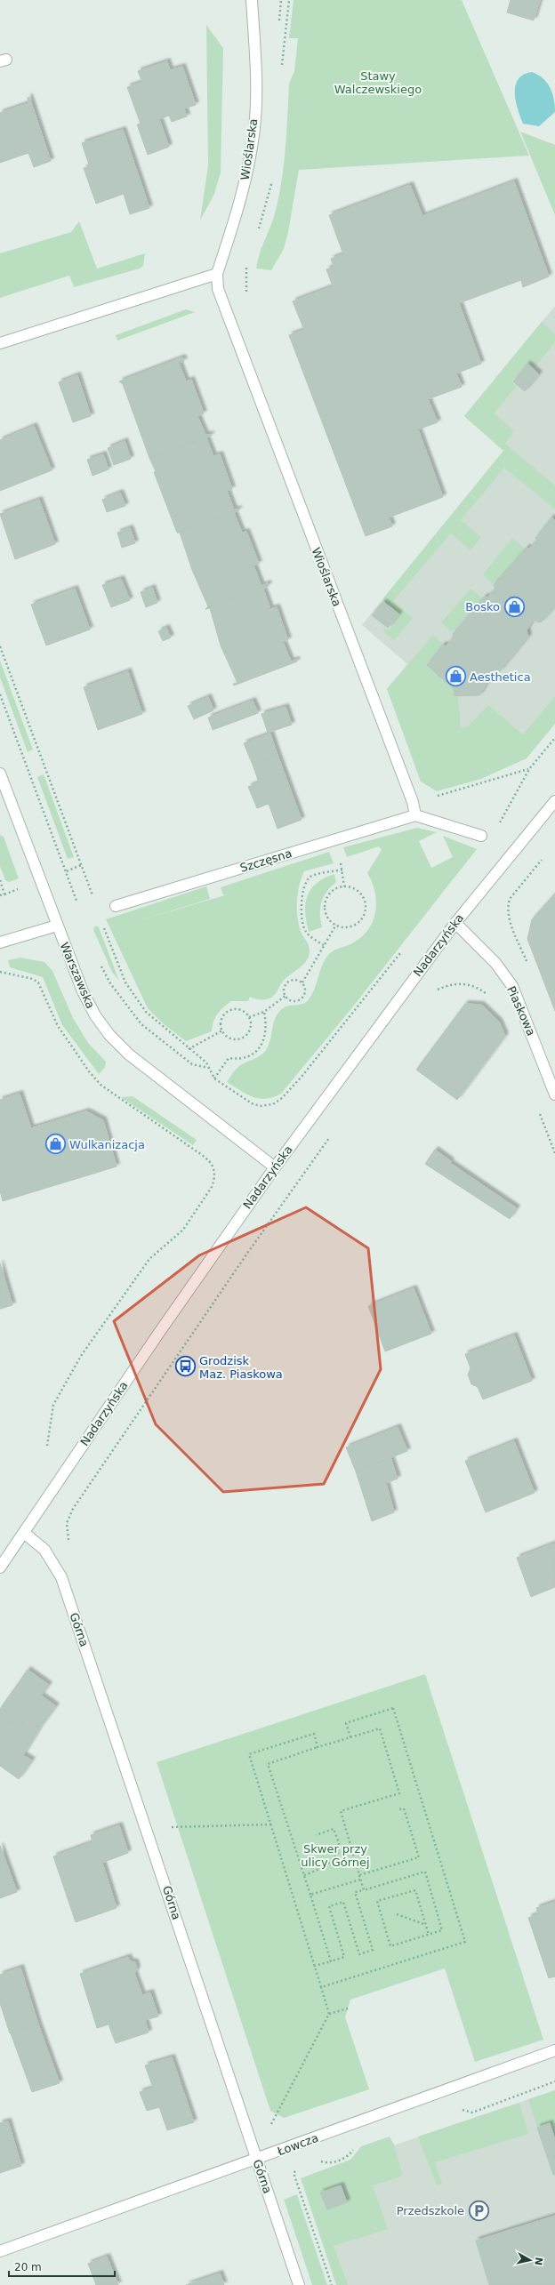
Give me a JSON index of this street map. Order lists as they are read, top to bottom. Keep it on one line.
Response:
{"streets":{"street":["Wioślarska","Szczęsna","Nadarzyńska","Warszawska","Piaskowa","Górna","Łowcza"]},"crossings":[["Wioślarska","Szczęsna"],["Nadarzyńska","Warszawska"],["Nadarzyńska","Piaskowa"],["Nadarzyńska","Górna"],["Górna","Łowcza"]],"parks":["Stawy Walczewskiego","Skwer przy ulicy Górnej"],"places":{"shop":["Bosko","Aesthetica","Wulkanizacja"],"bus stop":["Grodzisk Maz. Piaskowa"],"parking":["Przedszkole"]},"scale_bar":"20 m","north":"right"}
